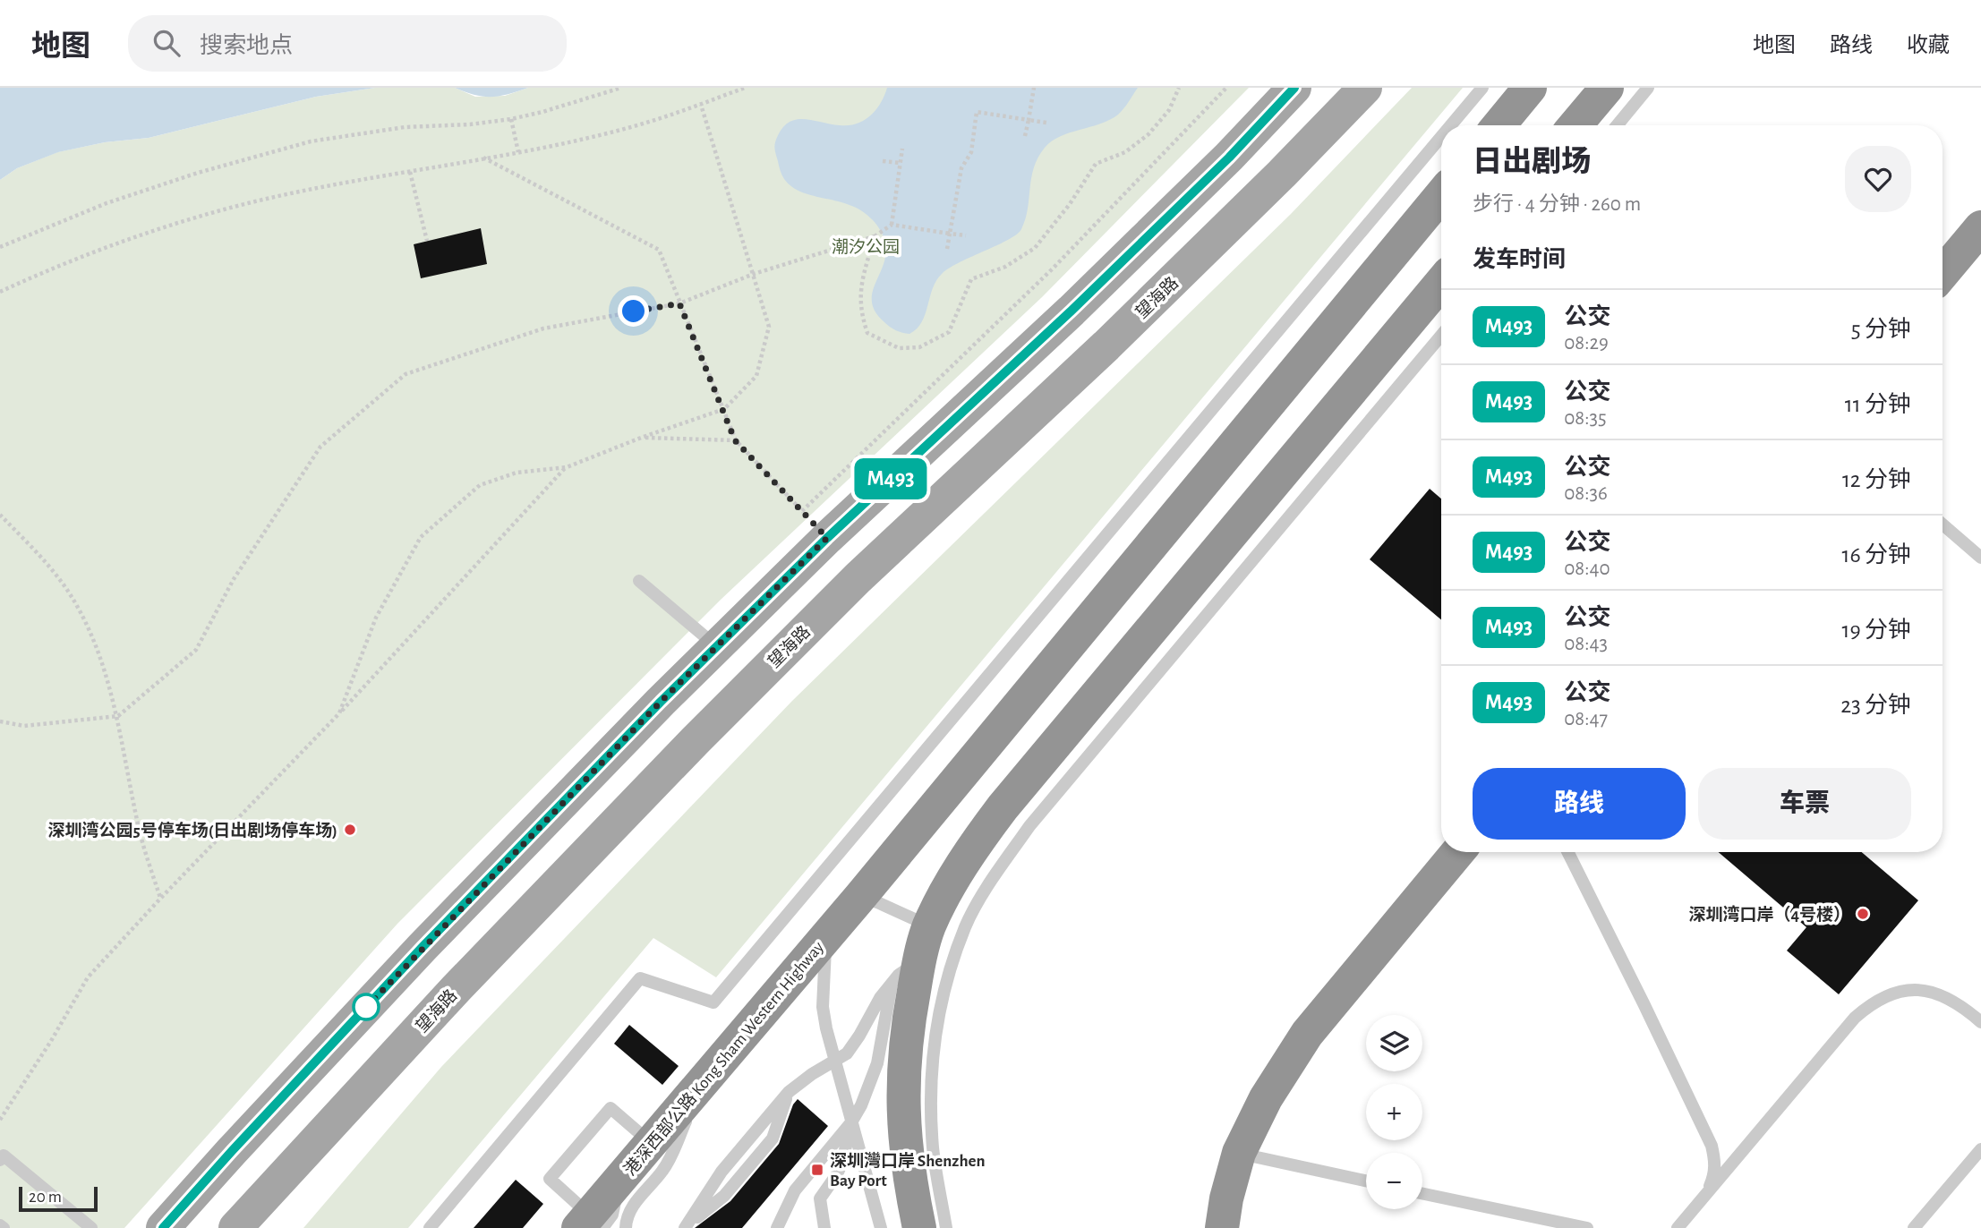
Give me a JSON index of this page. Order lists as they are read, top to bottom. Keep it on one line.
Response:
{"streets":{"highway":["港深西部公路 Kong Sham Western Highway"],"main road":["望海路"]},"parks":["潮汐公园"],"places":{"other":["深圳湾公园5号停车场(日出剧场停车场)","深圳湾口岸（4号楼）"],"transit":["深圳灣口岸 Shenzhen Bay Port"]},"lines":["bus line M493"],"scale_bar":"20 m","page":{"header":"地图","search":"搜索地点","nav":["地图","路线","收藏"],"on_map":"M493","heading":[["日出剧场","步行 · 4 分钟 · 260 m"],"发车时间"],"list":[{"mark":"M493","name":"公交","note":"08:29","value":"5 分钟"},{"mark":"M493","name":"公交","note":"08:35","value":"11 分钟"},{"mark":"M493","name":"公交","note":"08:36","value":"12 分钟"},{"mark":"M493","name":"公交","note":"08:40","value":"16 分钟"},{"mark":"M493","name":"公交","note":"08:43","value":"19 分钟"},{"mark":"M493","name":"公交","note":"08:47","value":"23 分钟"}],"buttons":["路线","车票"],"map_buttons":["+","−"],"scale":"20 m"}}
